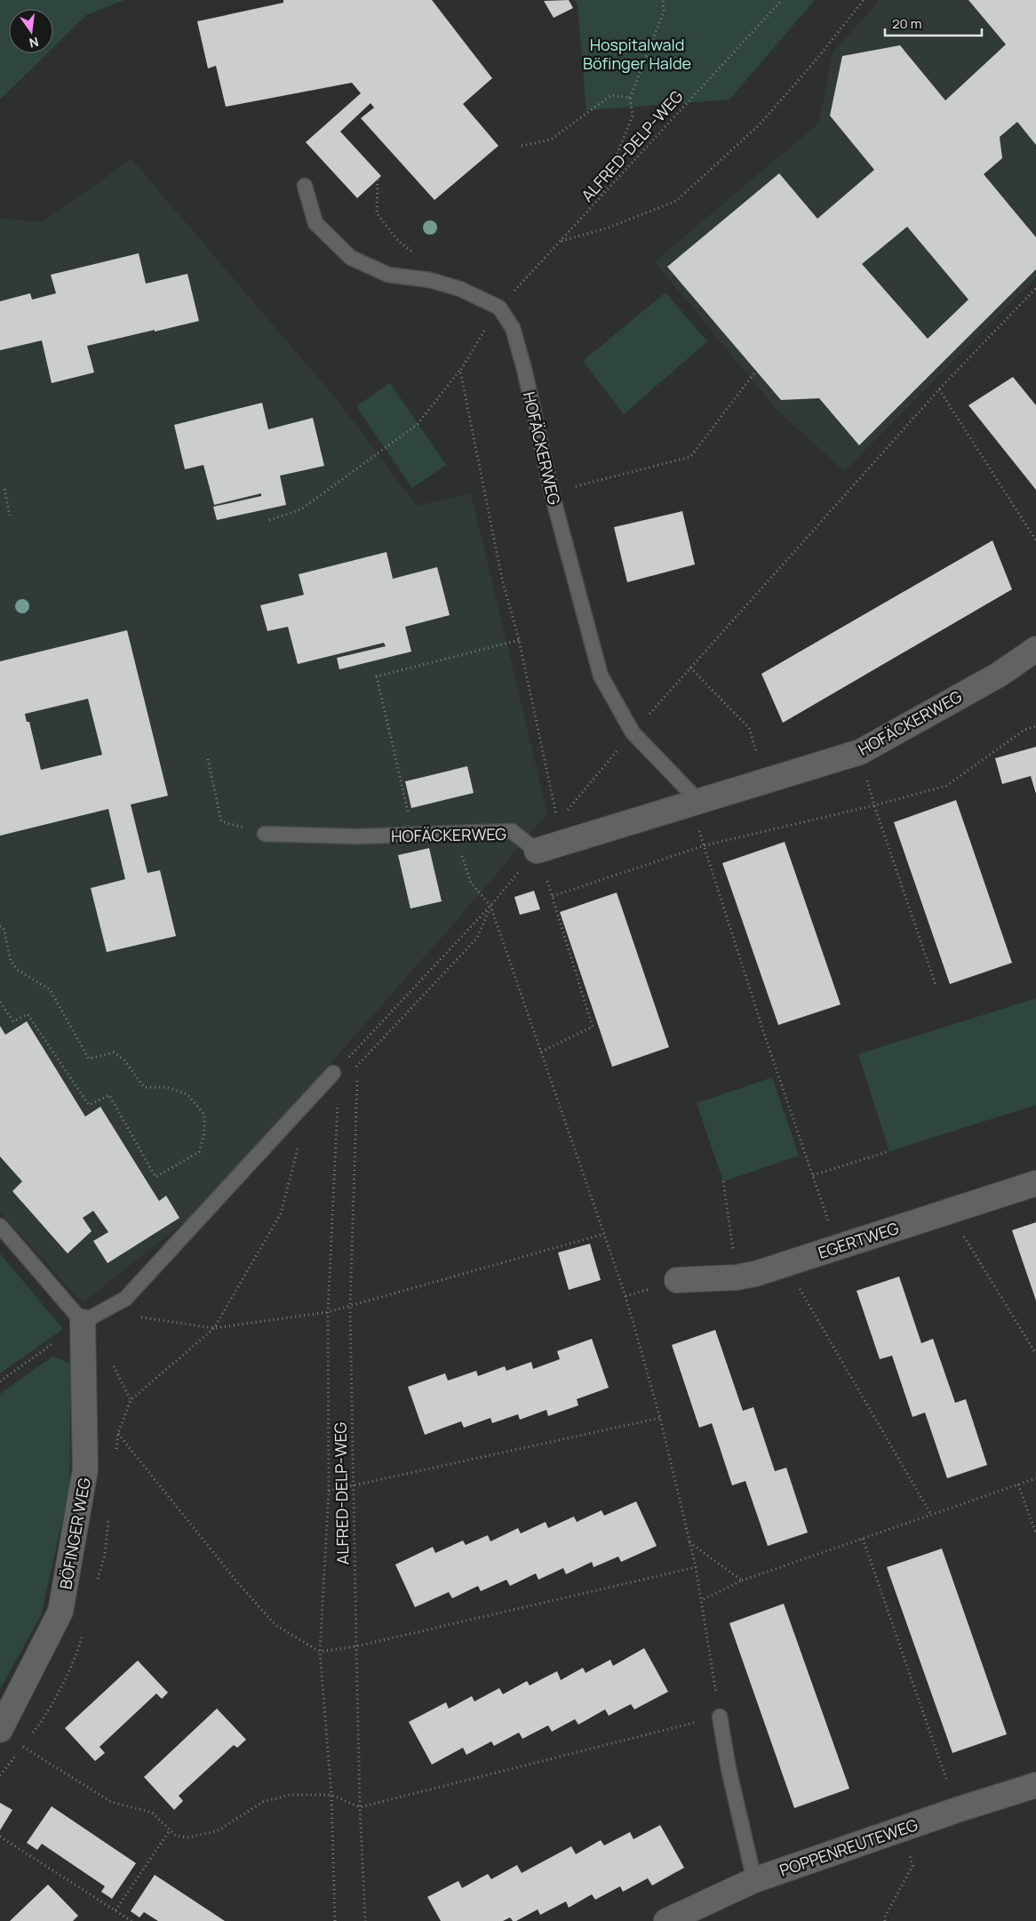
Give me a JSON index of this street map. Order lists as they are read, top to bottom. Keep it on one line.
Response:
{"streets":{"street":["HOFÄCKERWEG","EGERTWEG","BÖFINGER WEG","POPPENREUTEWEG"],"path":["ALFRED-DELP-WEG"]},"crossings":[["ALFRED-DELP-WEG","HOFÄCKERWEG"]],"parks":["Hospitalwald Böfinger Halde"],"scale_bar":"20 m","north":"bottom"}
